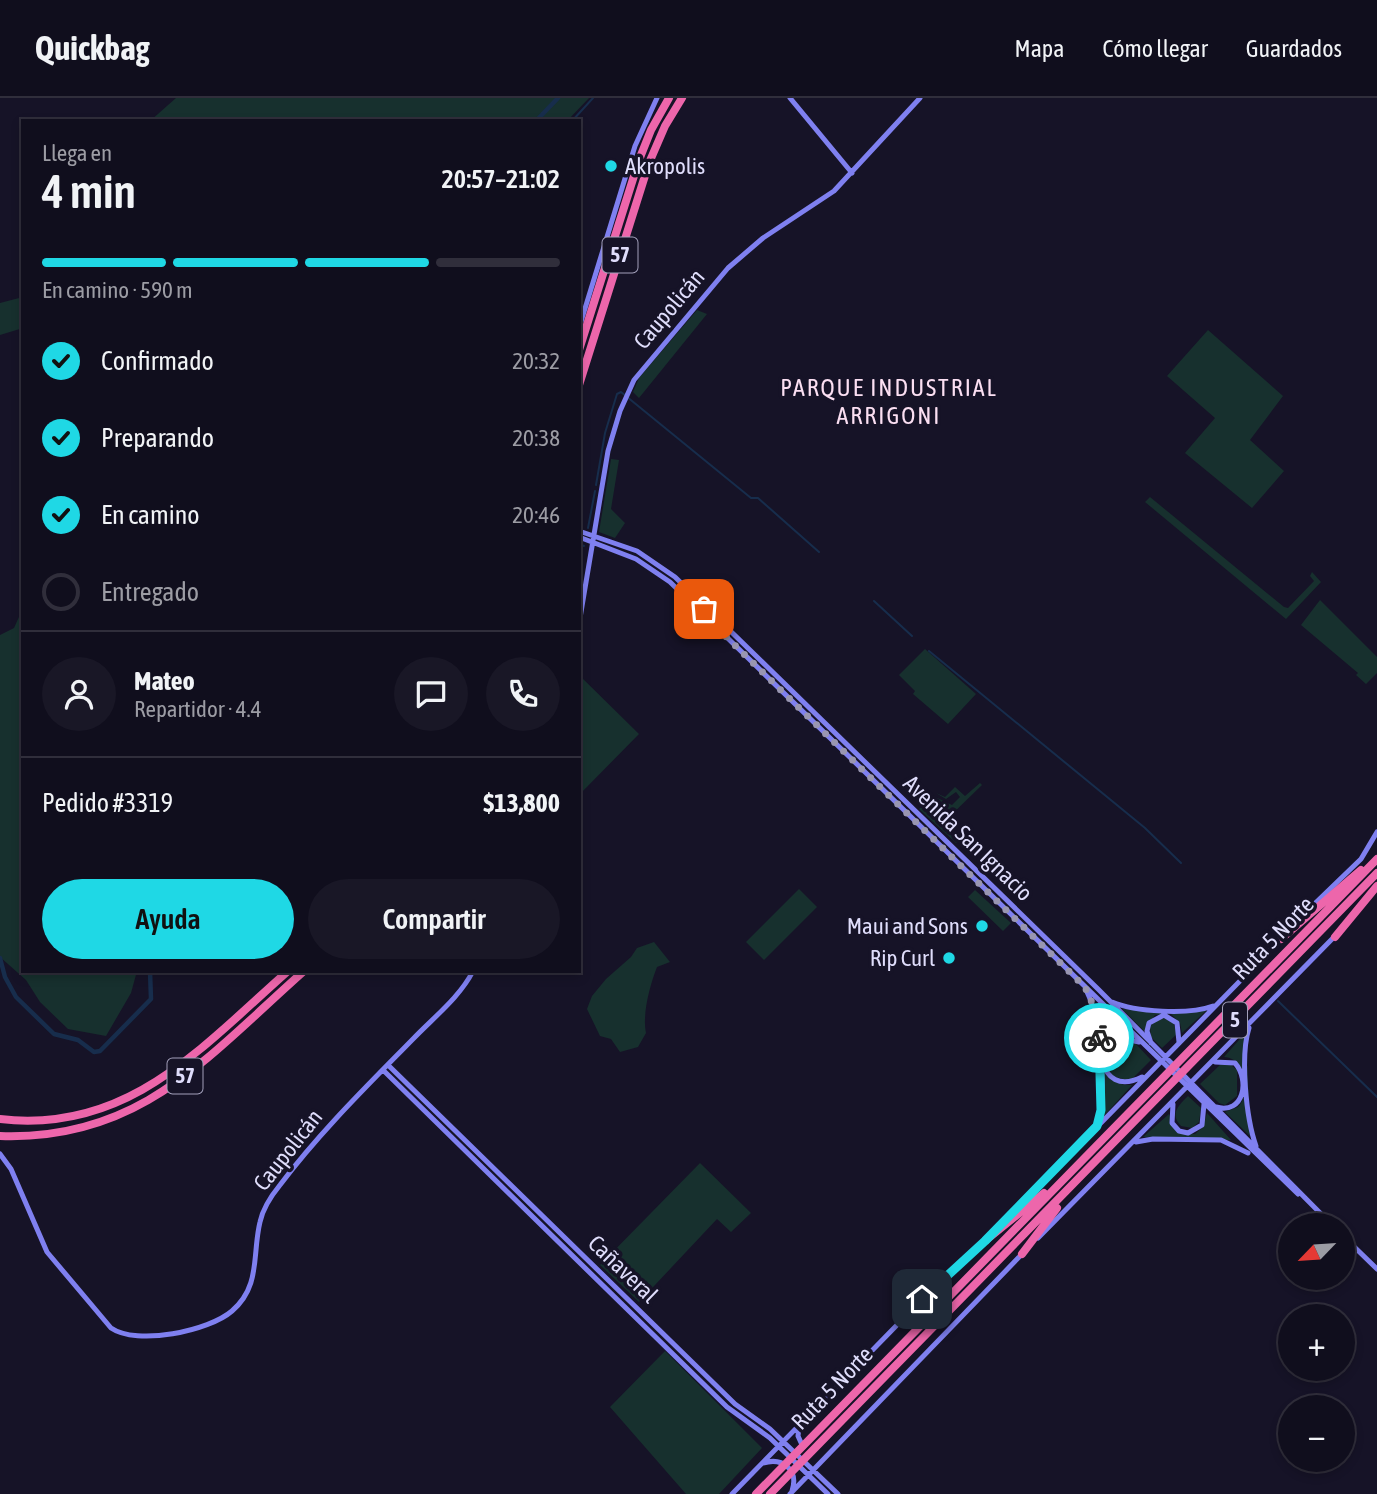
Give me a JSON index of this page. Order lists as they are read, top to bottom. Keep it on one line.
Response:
{"streets":{"highway":["57","Ruta 5 Norte","5"],"main road":["Caupolicán","Avenida San Ignacio","Cañaveral"]},"crossings":[["Caupolicán","Avenida San Ignacio"],["Caupolicán","Cañaveral"]],"districts":["PARQUE INDUSTRIAL ARRIGONI"],"places":["Akropolis","Maui and Sons","Rip Curl"],"north":"bottom left","page":{"header":"Quickbag","nav":["Mapa","Cómo llegar","Guardados"],"heading":["4 min","Llega en","20:57–21:02"],"panel":["Mateo","Repartidor · 4.4","Pedido #3319","$13,800"],"bar":"En camino · 590 m","list":[["Confirmado","20:32"],["Preparando","20:38"],["En camino","20:46"],"Entregado"],"buttons":["Ayuda","Compartir"],"map_buttons":["+","−"]}}
